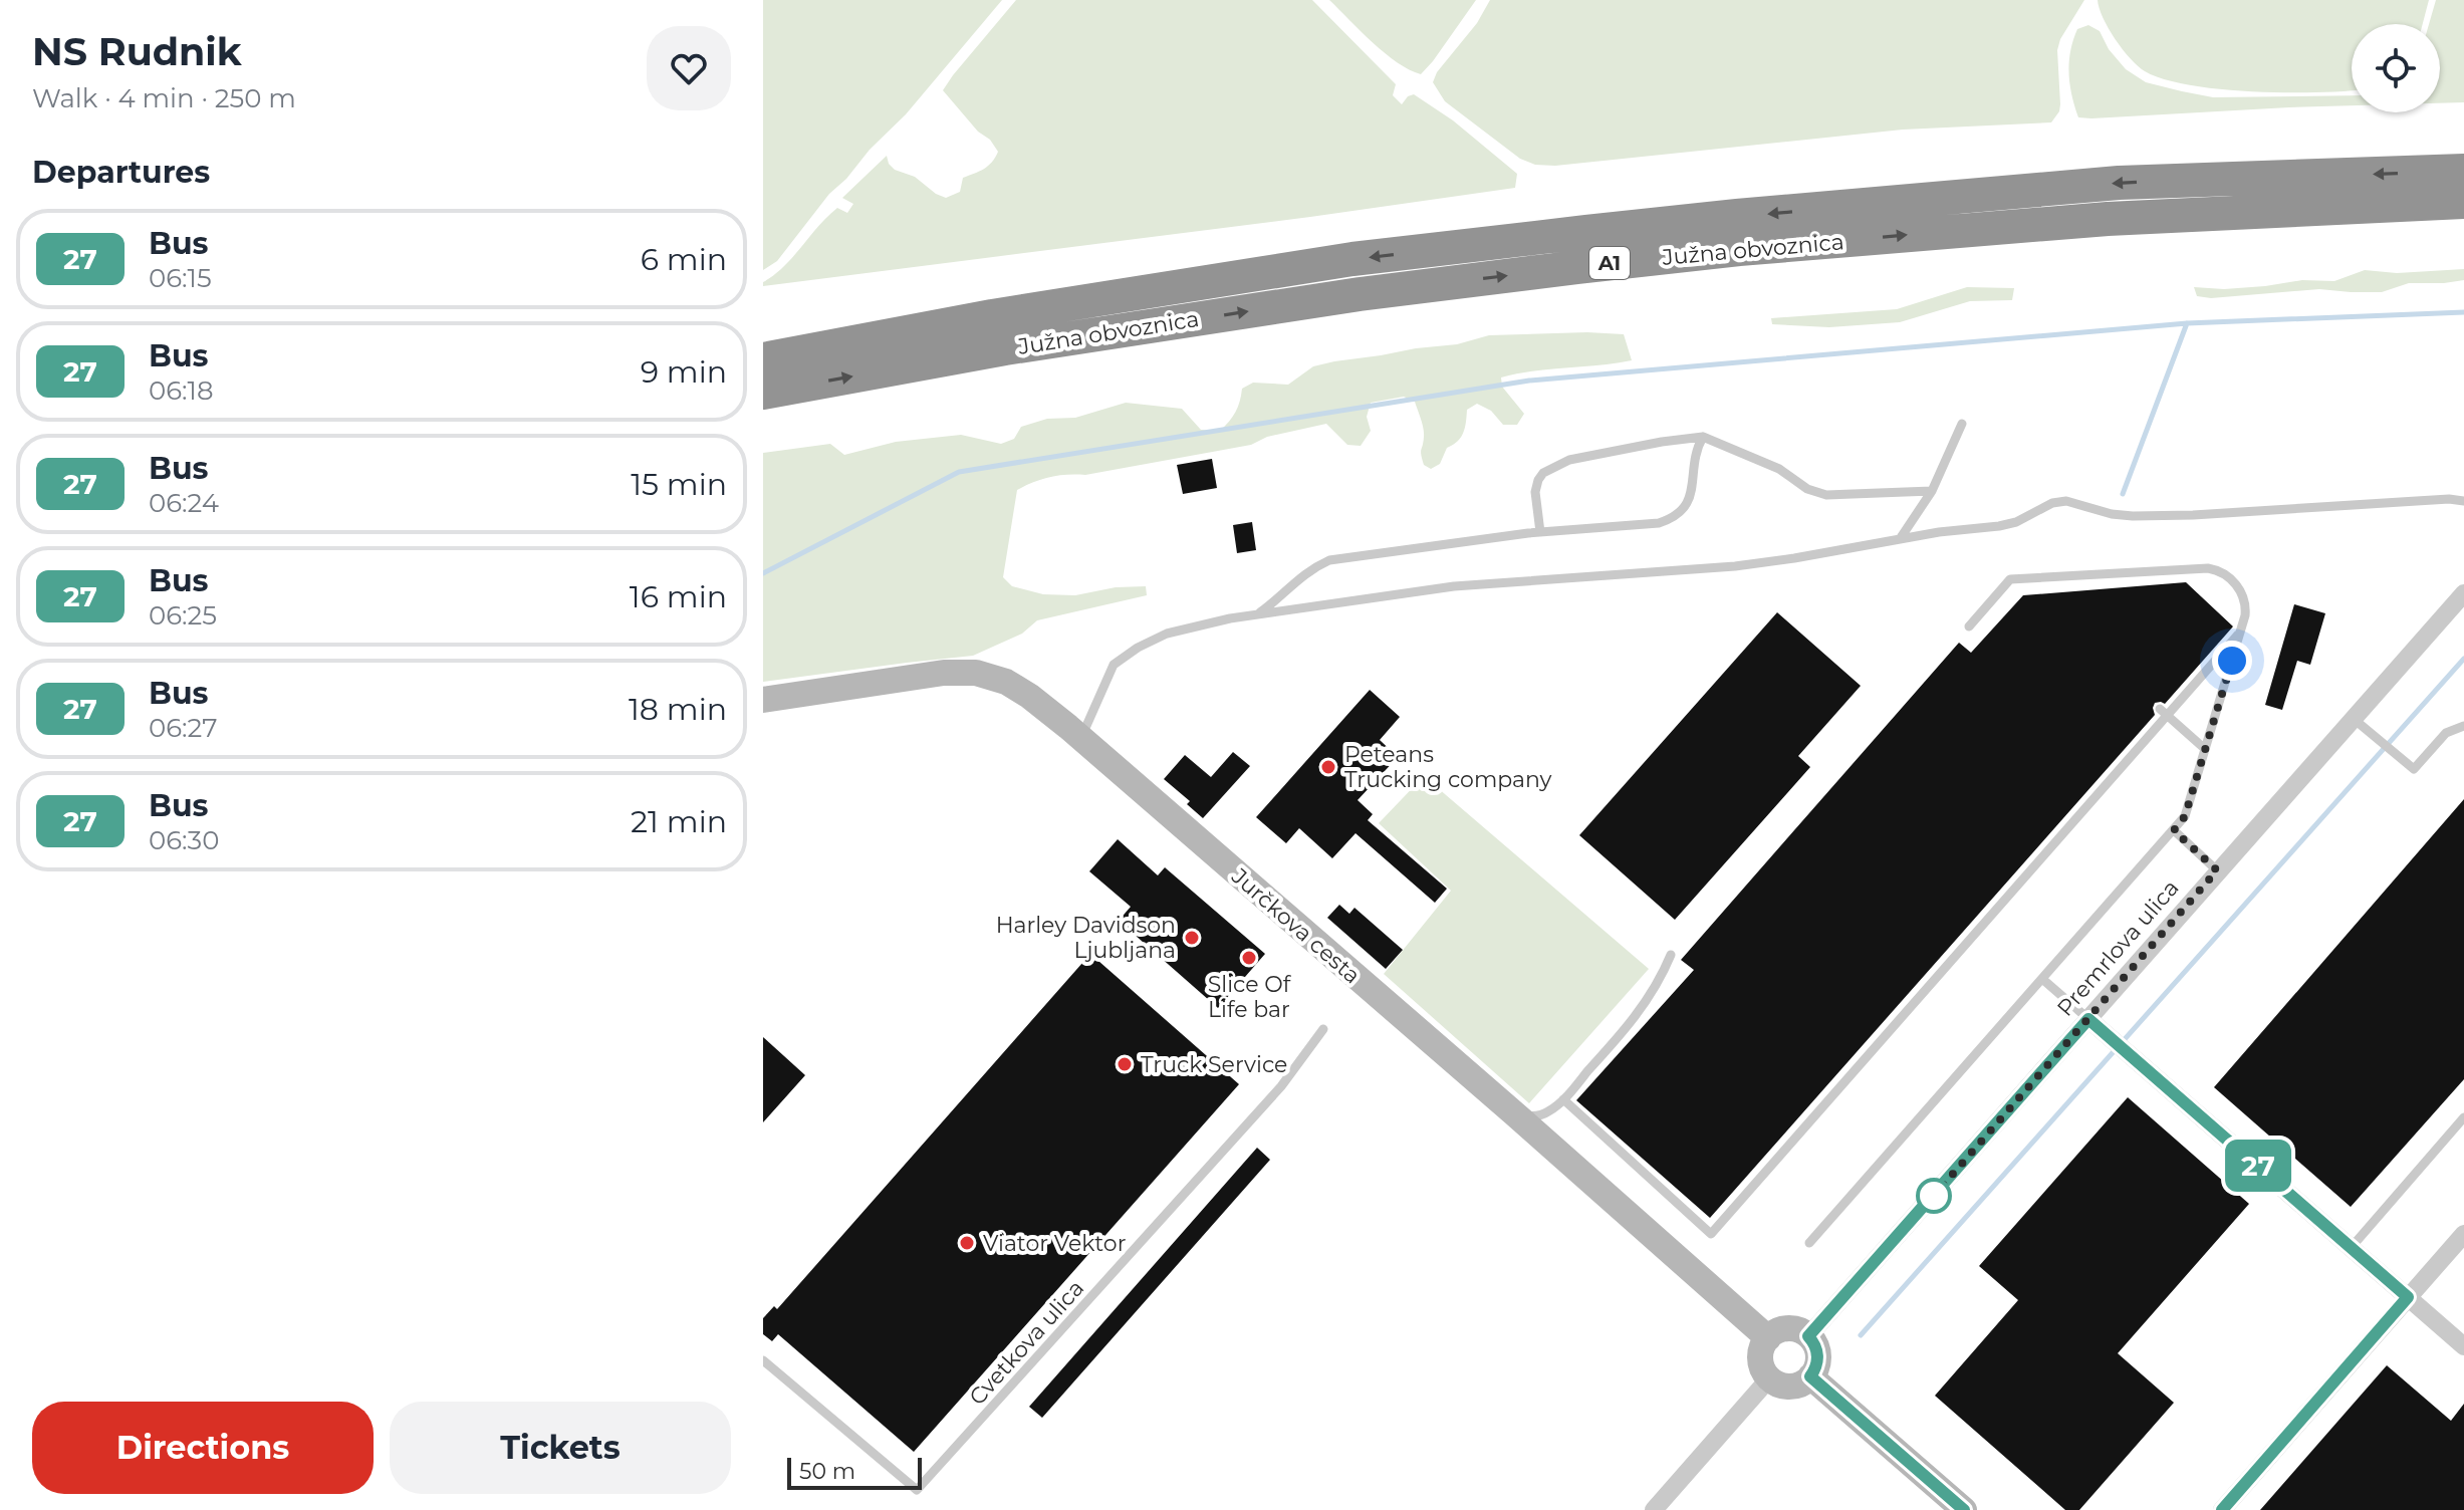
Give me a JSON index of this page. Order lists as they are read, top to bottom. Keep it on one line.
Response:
{"streets":{"highway":["Južna obvoznica","A1"],"street":["Jurčkova cesta","Premrlova ulica"],"lane":["Cvetkova ulica"]},"crossings":[["Jurčkova cesta","Premrlova ulica"]],"places":["Peteans Trucking company","Harley Davidson Ljubljana","Slice Of Life bar","Truck Service","Viator Vektor"],"lines":["bus line 27"],"scale_bar":"50 m","page":{"heading":[["NS Rudnik","Walk · 4 min · 250 m"],"Departures"],"on_map":"27","list":[{"mark":"27","name":"Bus","note":"06:15","value":"6 min"},{"mark":"27","name":"Bus","note":"06:18","value":"9 min"},{"mark":"27","name":"Bus","note":"06:24","value":"15 min"},{"mark":"27","name":"Bus","note":"06:25","value":"16 min"},{"mark":"27","name":"Bus","note":"06:27","value":"18 min"},{"mark":"27","name":"Bus","note":"06:30","value":"21 min"}],"buttons":["Directions","Tickets"],"scale":"50 m"}}
